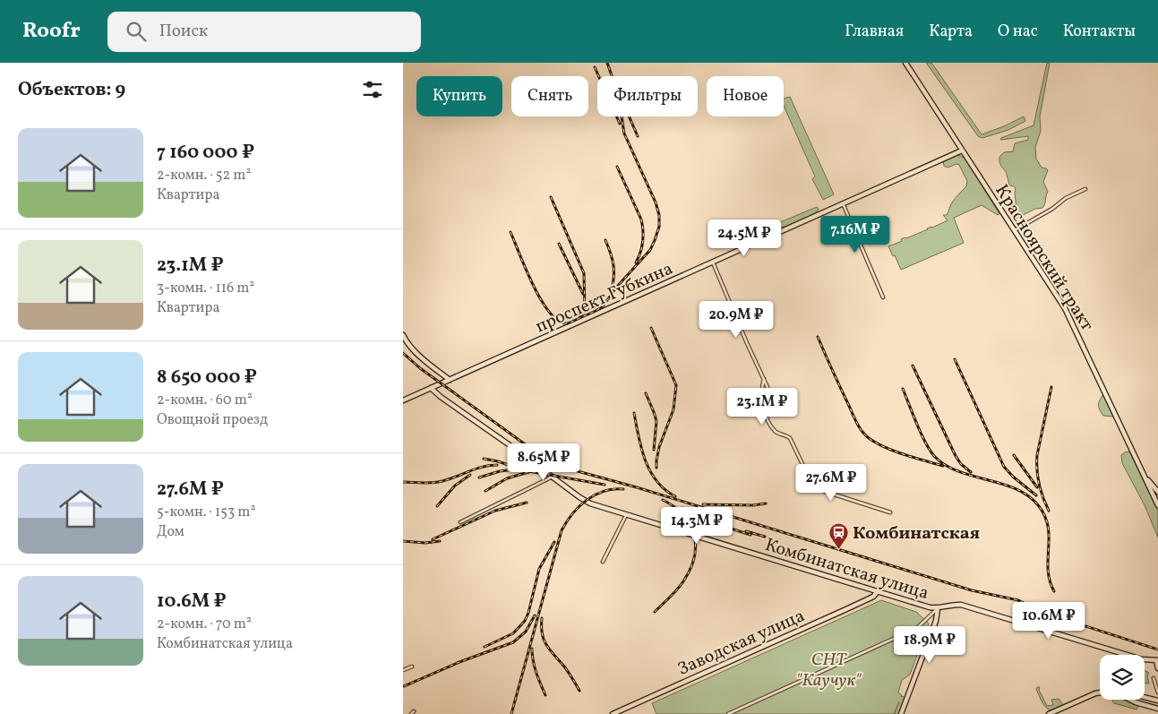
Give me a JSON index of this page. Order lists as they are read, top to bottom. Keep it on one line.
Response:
{"streets":{"main road":["Красноярский тракт","проспект Губкина","Комбинатская улица","Заводская улица"]},"crossings":[["Красноярский тракт","проспект Губкина"],["проспект Губкина","Комбинатская улица"],["Комбинатская улица","Заводская улица"]],"parks":["СНТ \"Каучук\""],"places":{"station":["Комбинатская"]},"page":{"header":"Roofr","search":"Поиск","nav":["Главная","Карта","О нас","Контакты"],"heading":"Объектов: 9","chip":["Купить","Снять","Фильтры","Новое"],"list":[{"name":"7 160 000 ₽","note":"2-комн. · 52 m² · Квартира"},{"name":"23.1M ₽","note":"3-комн. · 116 m² · Квартира"},{"name":"8 650 000 ₽","note":"2-комн. · 60 m² · Овощной проезд"},{"name":"27.6M ₽","note":"5-комн. · 153 m² · Дом"},{"name":"10.6M ₽","note":"2-комн. · 70 m² · Комбинатская улица"}],"price":["7.16M ₽","24.5M ₽","20.9M ₽","23.1M ₽","8.65M ₽","27.6M ₽","14.3M ₽","10.6M ₽","18.9M ₽"]}}
